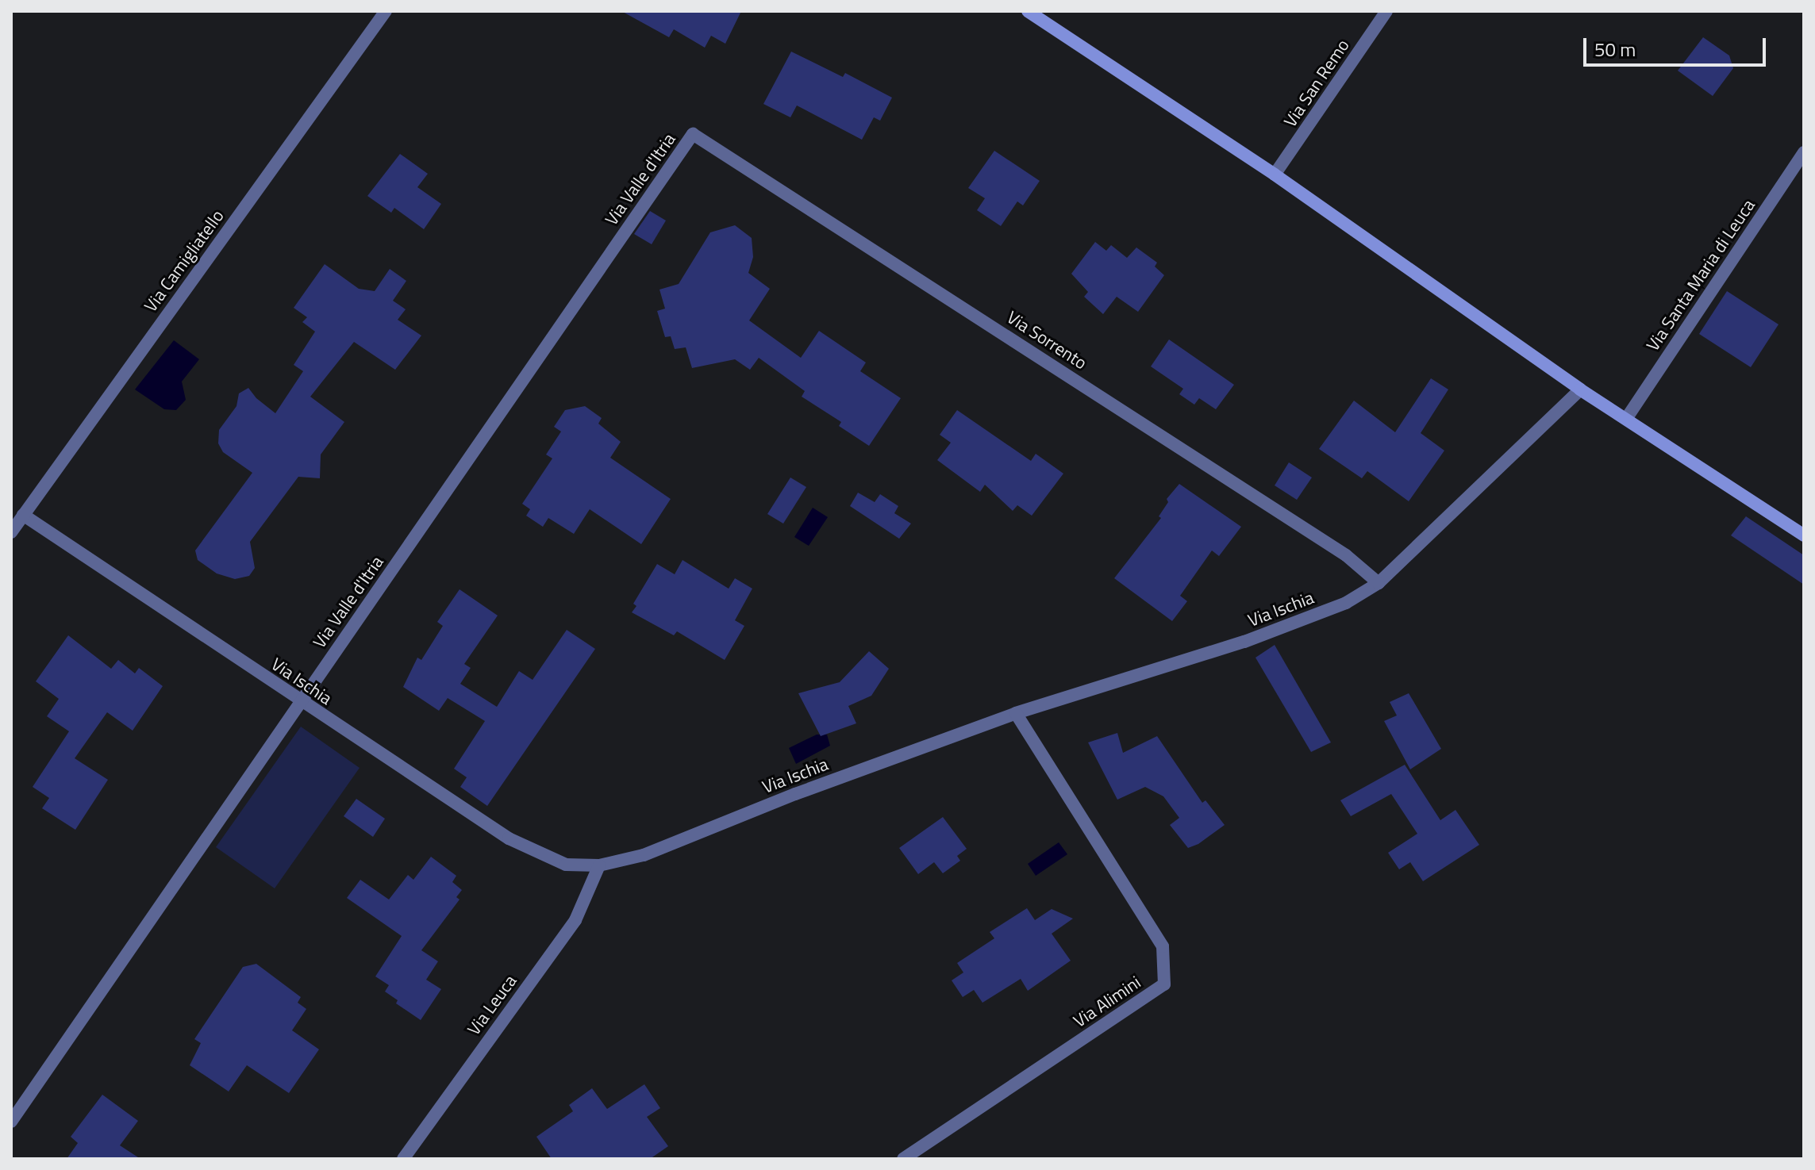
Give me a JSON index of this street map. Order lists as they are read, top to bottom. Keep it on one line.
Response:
{"streets":{"street":["Via San Remo","Via Valle d'Itria","Via Camigliatello","Via Santa Maria di Leuca","Via Sorrento","Via Ischia","Via Alimini","Via Leuca"]},"crossings":[["Via Valle d'Itria","Via Sorrento"],["Via Valle d'Itria","Via Ischia"],["Via Camigliatello","Via Ischia"],["Via Sorrento","Via Ischia"],["Via Ischia","Via Alimini"],["Via Ischia","Via Leuca"]],"scale_bar":"50 m"}
